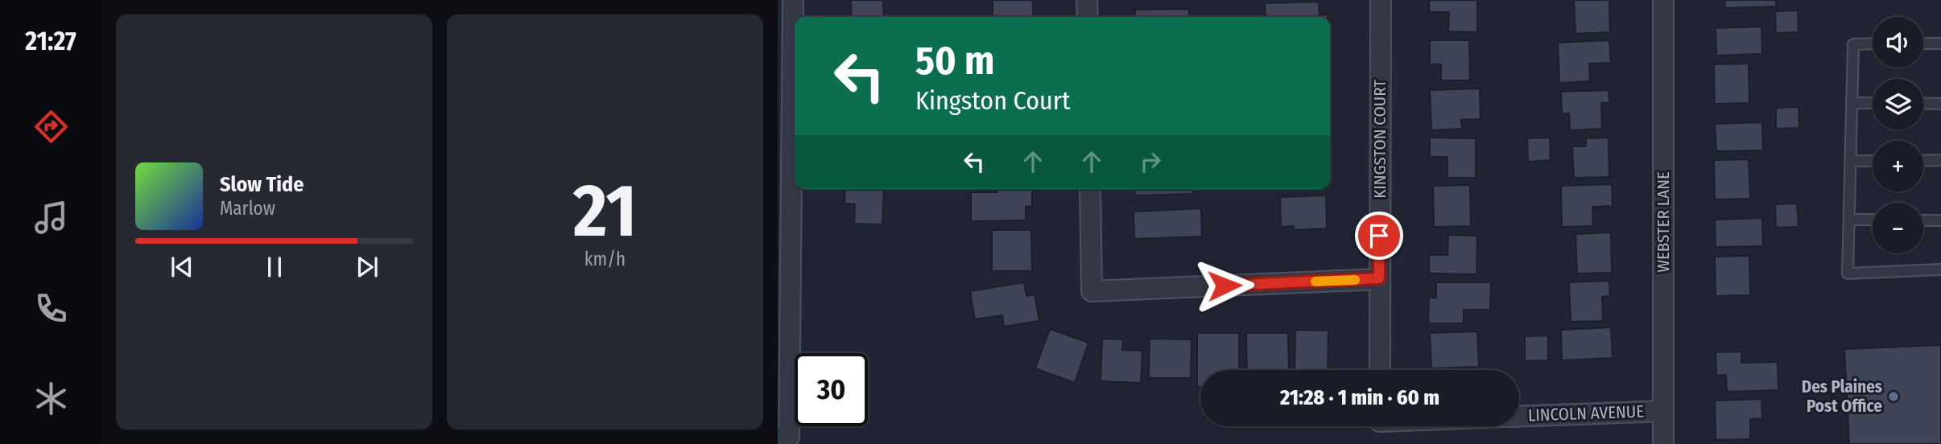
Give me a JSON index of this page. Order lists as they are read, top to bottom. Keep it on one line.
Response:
{"streets":{"street":["KINGSTON COURT","WEBSTER LANE","LINCOLN AVENUE"]},"crossings":[["WEBSTER LANE","LINCOLN AVENUE"]],"places":["Des Plaines Post Office"],"page":{"tabs":"21:27","tile":["21","km/h"],"map_buttons":["+","−"],"turn":["50 m","Kingston Court"],"song":["Slow Tide","Marlow"],"limit":"30","trip":"21:28 · 1 min · 60 m"}}
